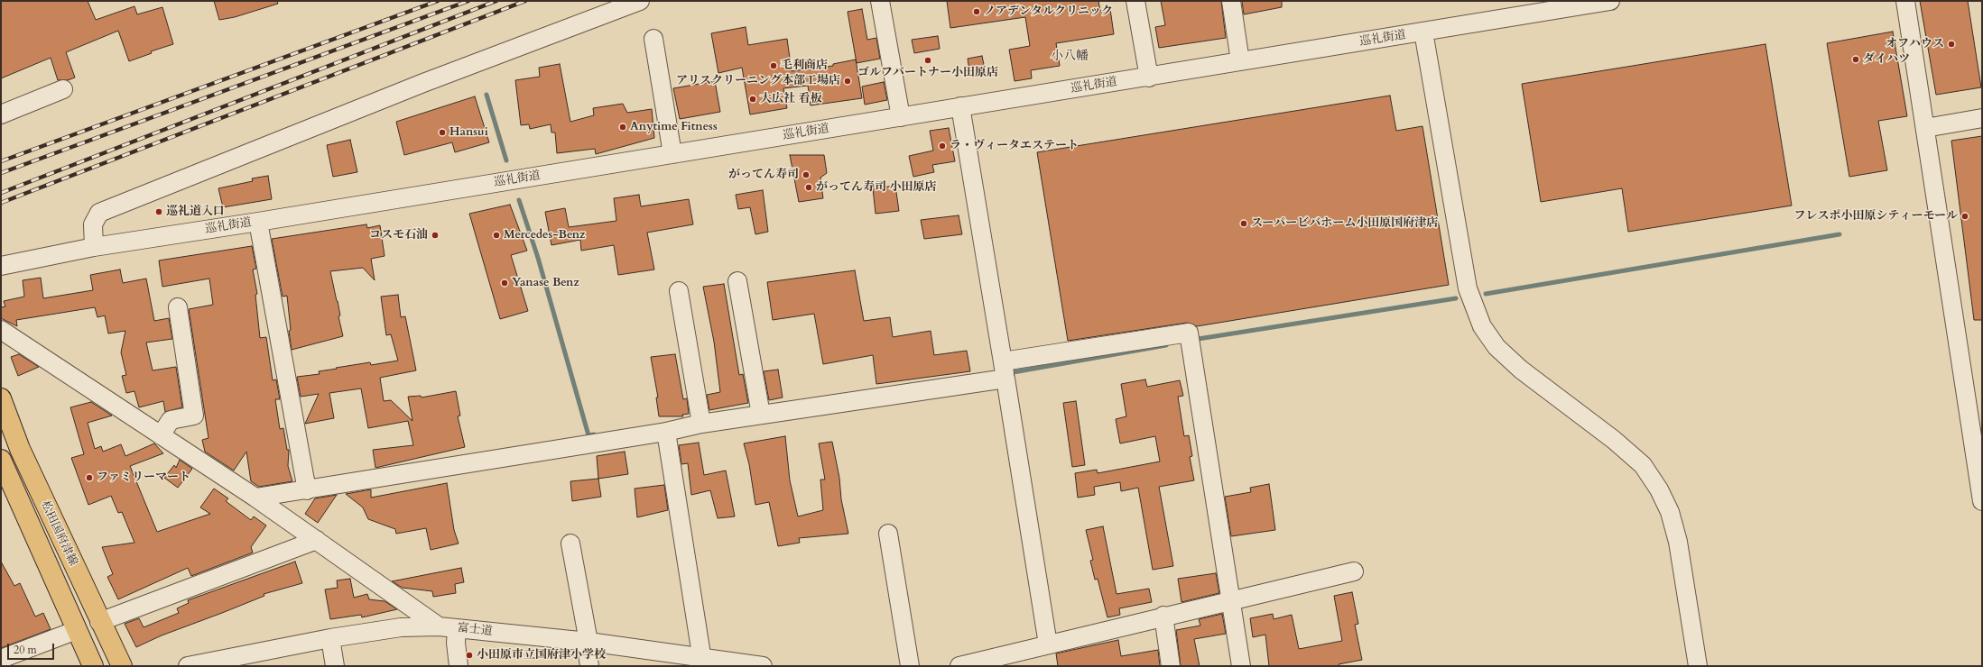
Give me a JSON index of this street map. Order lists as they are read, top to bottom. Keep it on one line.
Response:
{"streets":{"main road":["松田国府津線"],"street":["巡礼街道","富士道"]},"districts":["小八幡"],"places":["ノアデンタルクリニック","オフハウス","ダイハツ","ゴルフパートナー小田原店","毛利商店","アリスクリーニング本部工場店","大広社 看板","Anytime Fitness","Hansui","ラ・ヴィータエステート","がってん寿司","がってん寿司 小田原店","巡礼道入口","フレスポ小田原シティーモール","スーパービバホーム小田原国府津店","コスモ石油","Mercedes-Benz","Yanase Benz","ファミリーマート","小田原市立国府津小学校"],"scale_bar":"20 m"}
